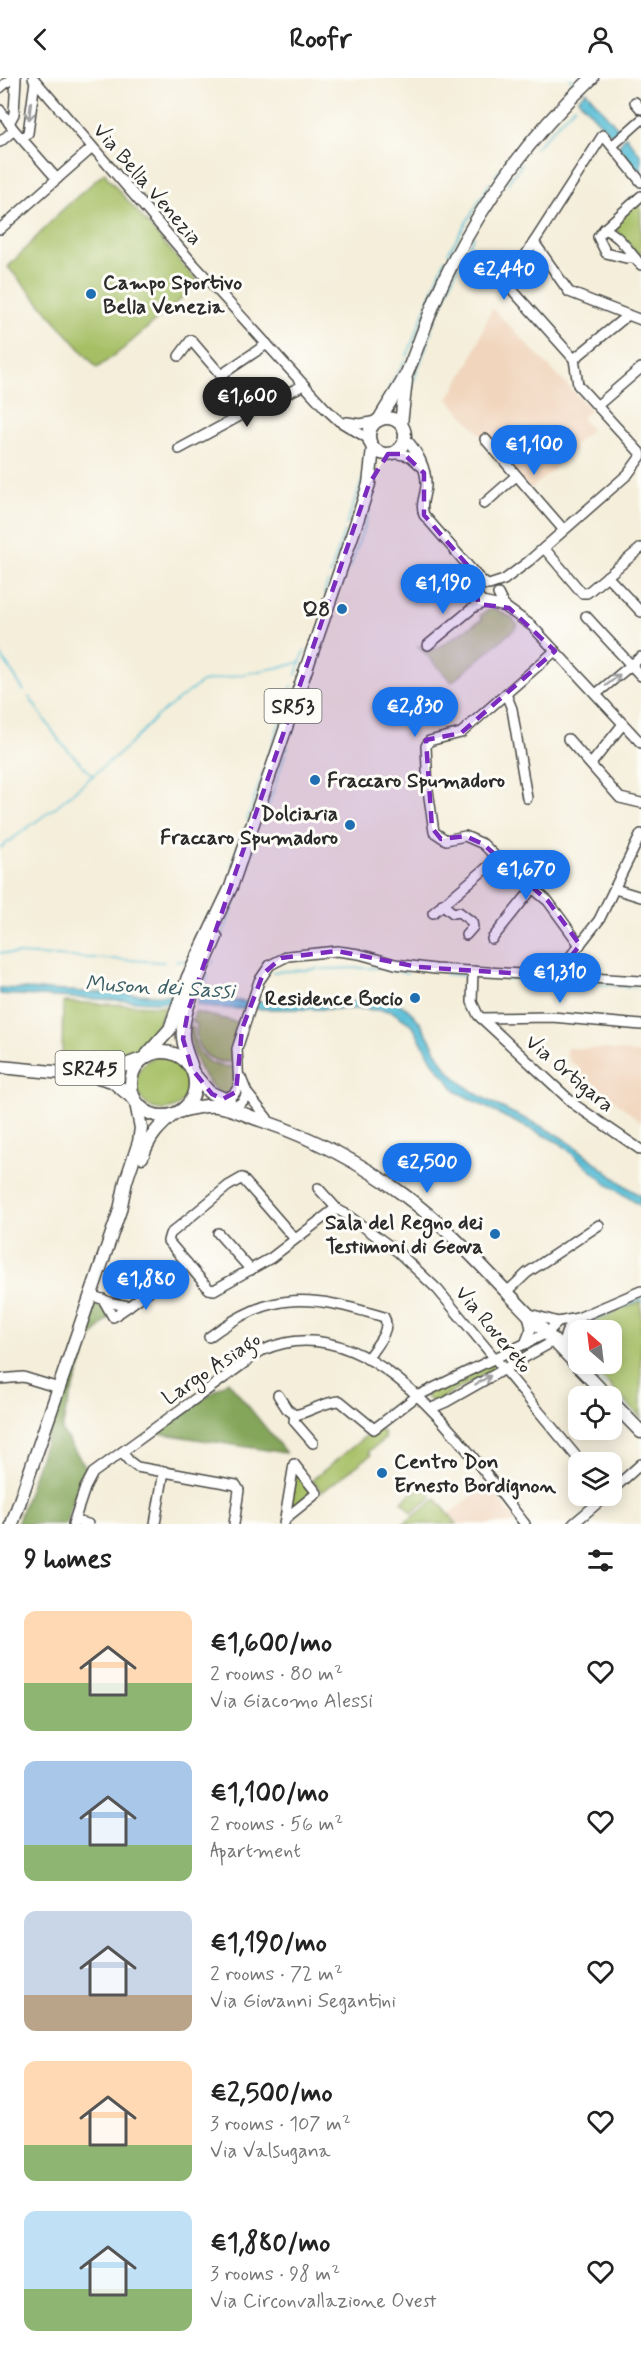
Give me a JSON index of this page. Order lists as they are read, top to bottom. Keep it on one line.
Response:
{"streets":{"main road":["SR53","SR245"],"street":["Via Bella Venezia","Via Ortigara","Via Rovereto","Largo Asiago"]},"crossings":[["Via Bella Venezia","SR53"],["SR53","SR245"]],"water":["Muson dei Sassi"],"places":["Campo Sportivo Bella Venezia","Q8","Fraccaro Spumadoro","Dolciaria Fraccaro Spumadoro","Residence Bocio","Sala del Regno dei Testimoni di Geova","Centro Don Ernesto Bordignon"],"north":"top left","page":{"header":"Roofr","price":["€2,440","€1,600","€1,100","€1,190","€2,830","€1,670","€1,310","€2,500","€1,880"],"heading":"9 homes","list":[{"name":"€1,600/mo","note":"2 rooms · 80 m² · Via Giacomo Alessi"},{"name":"€1,100/mo","note":"2 rooms · 56 m² · Apartment"},{"name":"€1,190/mo","note":"2 rooms · 72 m² · Via Giovanni Segantini"},{"name":"€2,500/mo","note":"3 rooms · 107 m² · Via Valsugana"},{"name":"€1,880/mo","note":"3 rooms · 98 m² · Via Circonvallazione Ovest"}]}}
